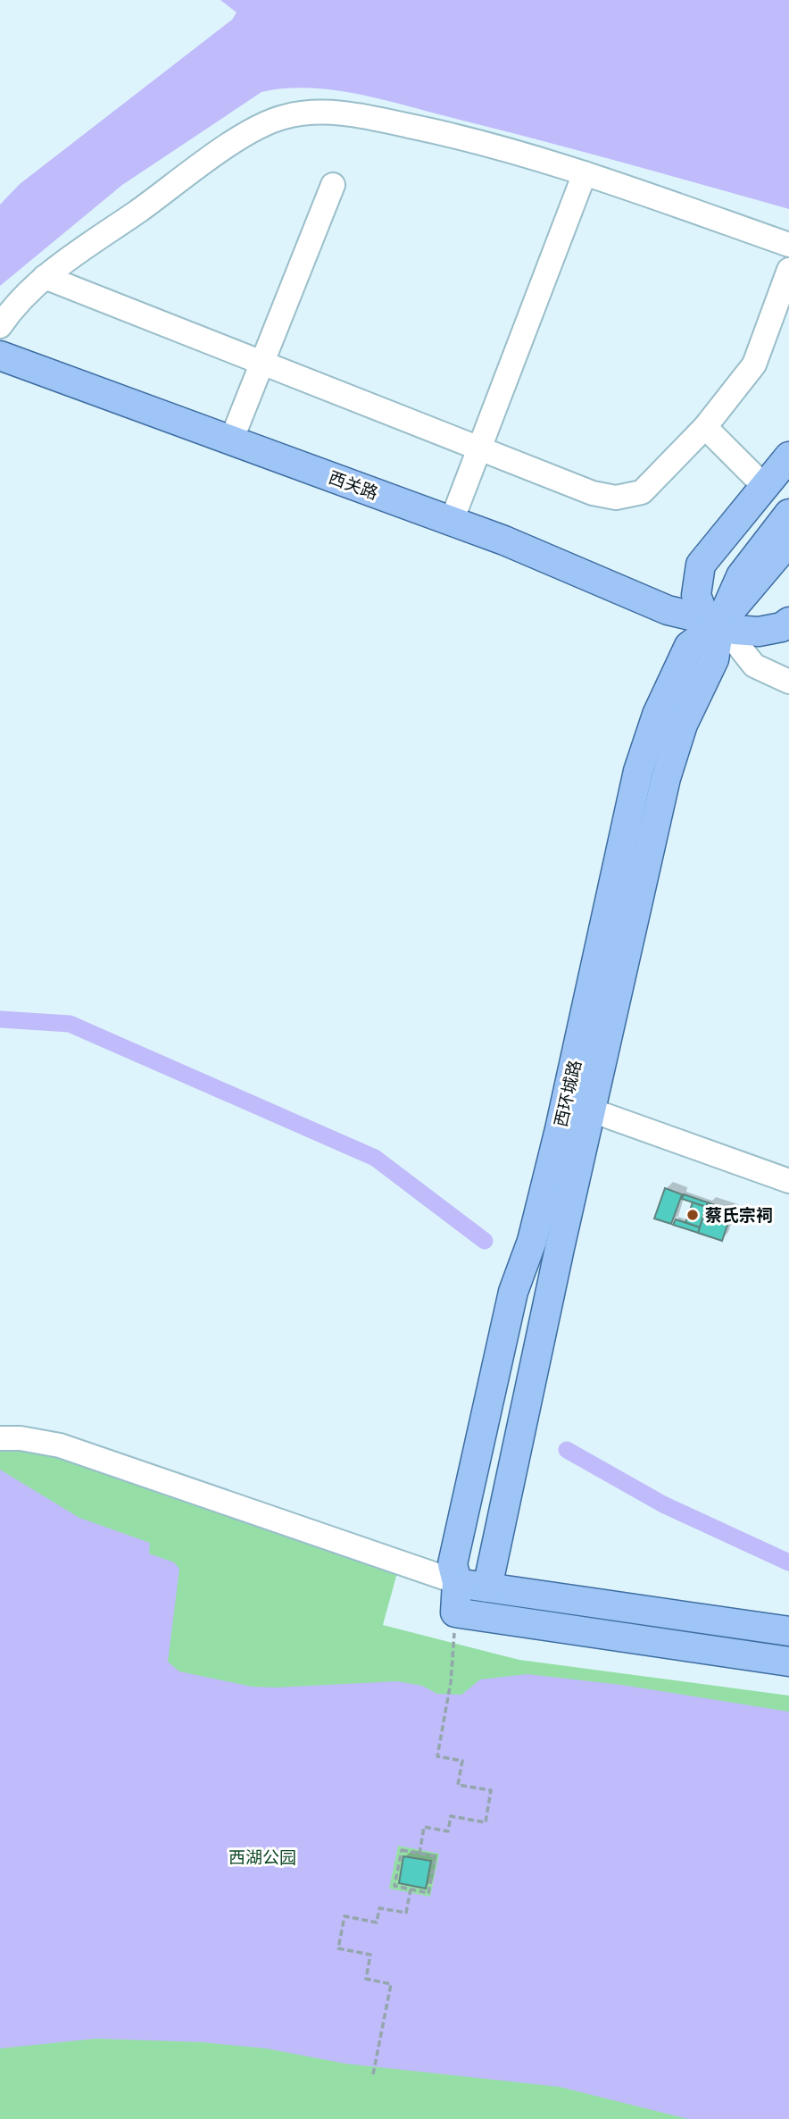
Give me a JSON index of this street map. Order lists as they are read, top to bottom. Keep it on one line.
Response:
{"streets":{"main road":["西关路","西环城路"]},"crossings":[["西关路","西环城路"]],"parks":["西湖公园"],"places":["蔡氏宗祠"]}
